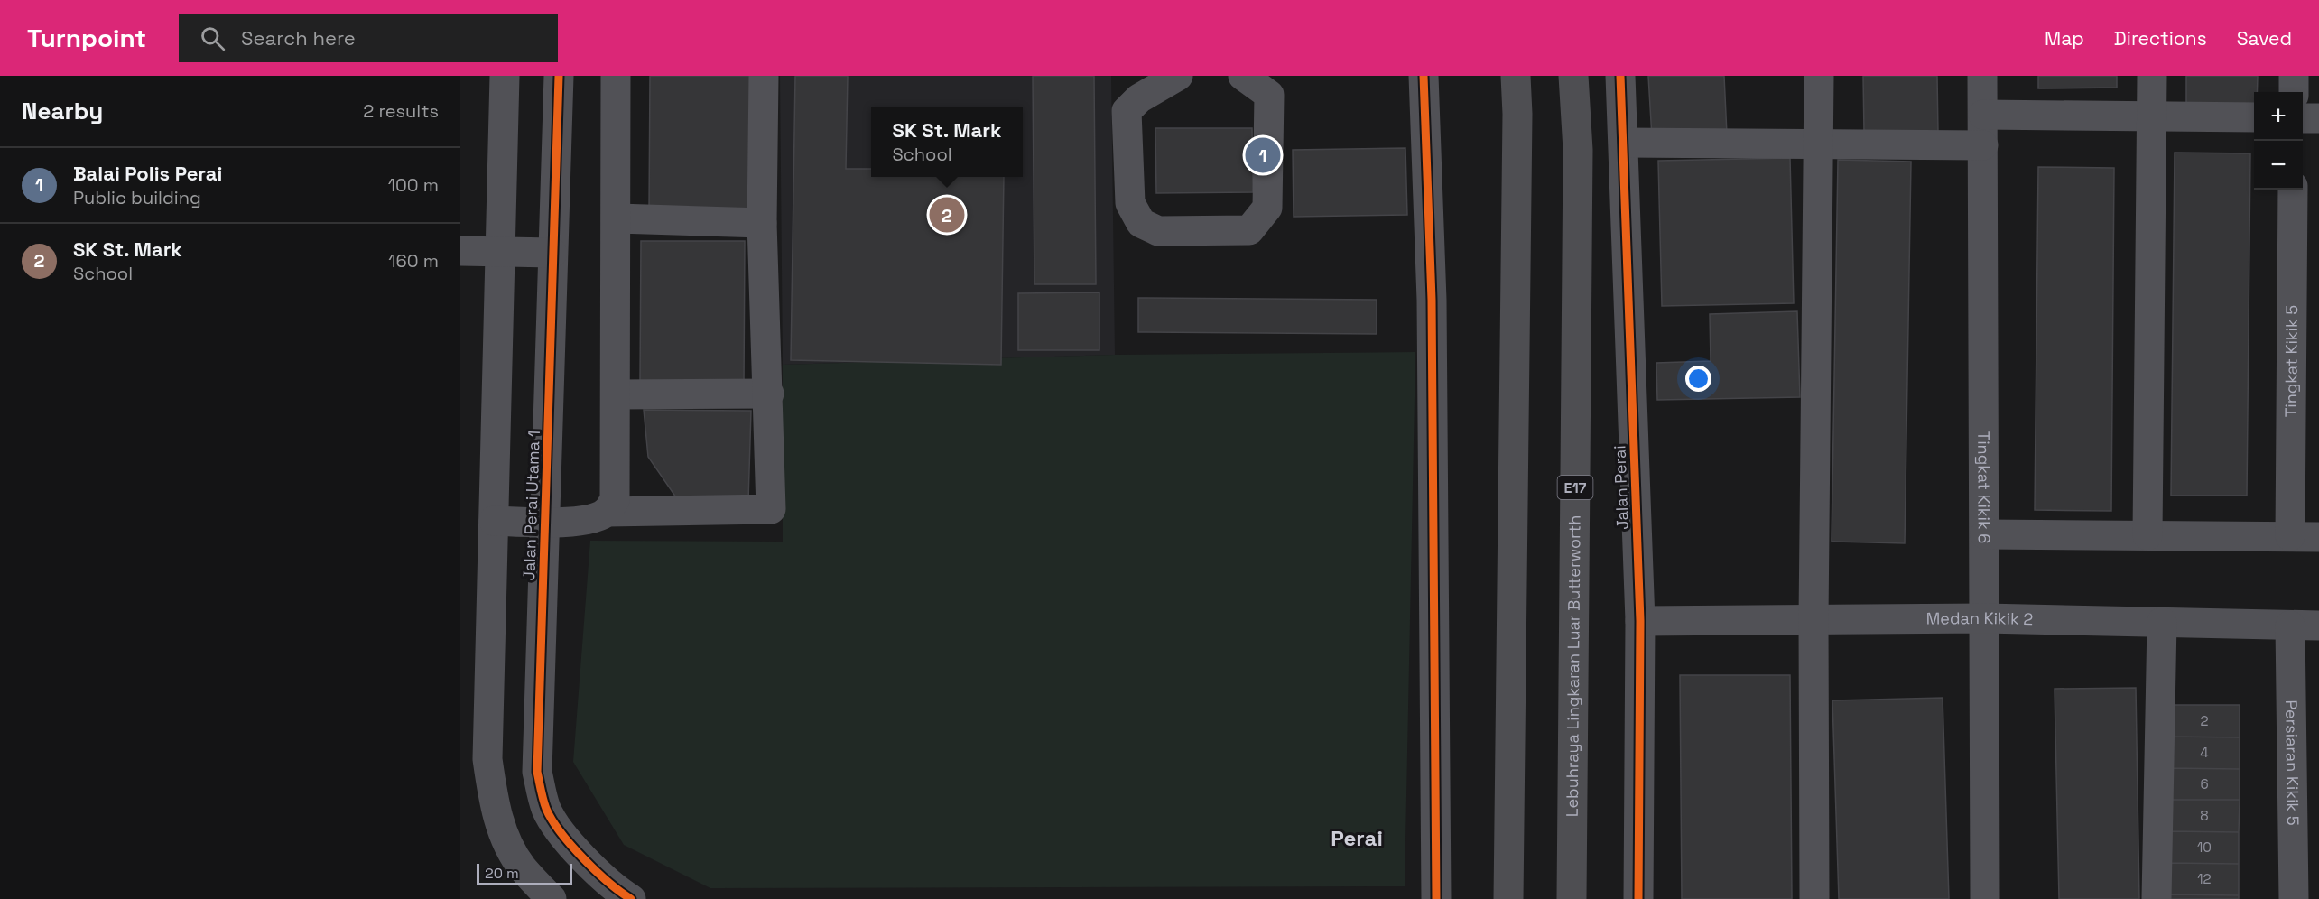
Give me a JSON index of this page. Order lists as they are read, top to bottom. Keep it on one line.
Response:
{"streets":{"highway":["E17","Lebuhraya Lingkaran Luar Butterworth"],"street":["Tingkat Kikik 5","Jalan Perai","Tingkat Kikik 6","Jalan Perai Utama 1","Medan Kikik 2","Persiaran Kikik 5"]},"crossings":[["Jalan Perai","Medan Kikik 2"],["Tingkat Kikik 6","Medan Kikik 2"],["Medan Kikik 2","Persiaran Kikik 5"]],"districts":["Perai"],"house_numbers":["2","4","6","8","10","12"],"scale_bar":"20 m","page":{"header":"Turnpoint","search":"Search here","nav":["Map","Directions","Saved"],"heading":["Nearby","2 results"],"map_buttons":["+","−"],"popup":["SK St. Mark","School"],"pins":["1","2"],"list":[{"mark":"1","name":"Balai Polis Perai","note":"Public building","value":"100 m"},{"mark":"2","name":"SK St. Mark","note":"School","value":"160 m"}],"scale":"20 m"}}
